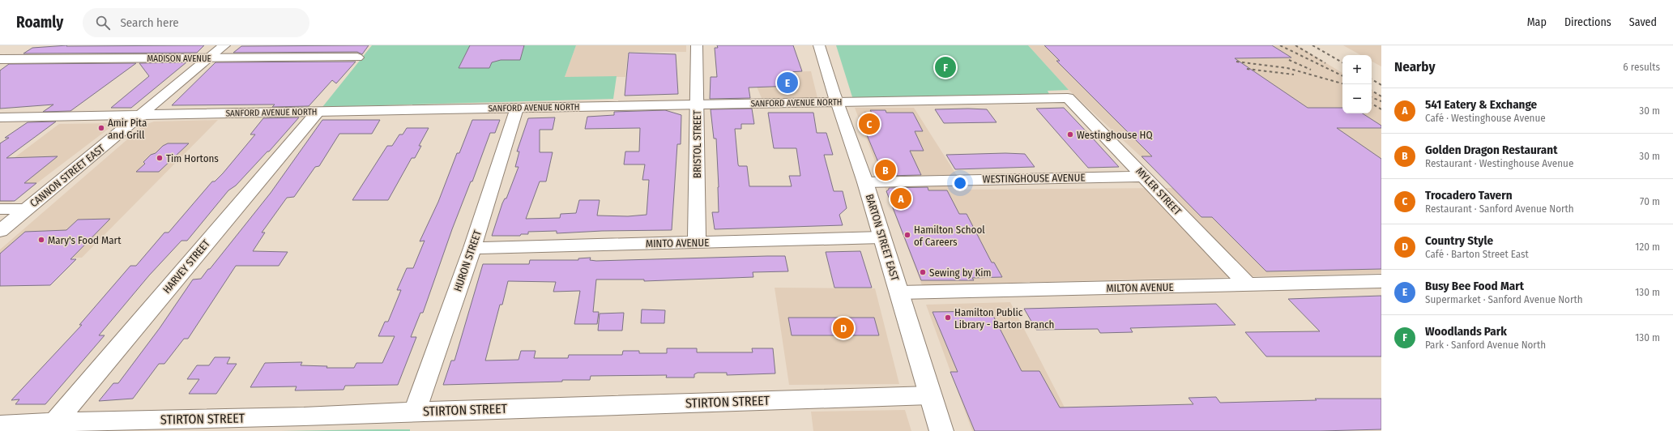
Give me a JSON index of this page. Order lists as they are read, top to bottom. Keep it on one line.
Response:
{"streets":{"street":["MADISON AVENUE","SANFORD AVENUE NORTH","BRISTOL STREET","CANNON STREET EAST","WESTINGHOUSE AVENUE","MYLER STREET","BARTON STREET EAST","MINTO AVENUE","HURON STREET","HARVEY STREET","MILTON AVENUE","STIRTON STREET"]},"crossings":[["MADISON AVENUE","CANNON STREET EAST"],["SANFORD AVENUE NORTH","BRISTOL STREET"],["SANFORD AVENUE NORTH","CANNON STREET EAST"],["SANFORD AVENUE NORTH","MYLER STREET"],["SANFORD AVENUE NORTH","BARTON STREET EAST"],["SANFORD AVENUE NORTH","HURON STREET"],["SANFORD AVENUE NORTH","HARVEY STREET"],["BRISTOL STREET","MINTO AVENUE"],["WESTINGHOUSE AVENUE","MYLER STREET"],["WESTINGHOUSE AVENUE","BARTON STREET EAST"],["MYLER STREET","MILTON AVENUE"],["BARTON STREET EAST","MINTO AVENUE"],["BARTON STREET EAST","MILTON AVENUE"],["BARTON STREET EAST","STIRTON STREET"],["MINTO AVENUE","HURON STREET"],["HURON STREET","STIRTON STREET"],["HARVEY STREET","STIRTON STREET"]],"places":["Amir Pita and Grill","Westinghouse HQ","Tim Hortons","Hamilton School of Careers","Mary's Food Mart","Sewing by Kim","Hamilton Public Library - Barton Branch"],"page":{"header":"Roamly","search":"Search here","nav":["Map","Directions","Saved"],"heading":["Nearby","6 results"],"map_buttons":["+","−"],"pins":["F","E","C","B","A","D"],"list":[{"mark":"A","name":"541 Eatery & Exchange","note":"Café · Westinghouse Avenue","value":"30 m"},{"mark":"B","name":"Golden Dragon Restaurant","note":"Restaurant · Westinghouse Avenue","value":"30 m"},{"mark":"C","name":"Trocadero Tavern","note":"Restaurant · Sanford Avenue North","value":"70 m"},{"mark":"D","name":"Country Style","note":"Café · Barton Street East","value":"120 m"},{"mark":"E","name":"Busy Bee Food Mart","note":"Supermarket · Sanford Avenue North","value":"130 m"},{"mark":"F","name":"Woodlands Park","note":"Park · Sanford Avenue North","value":"130 m"}]}}
